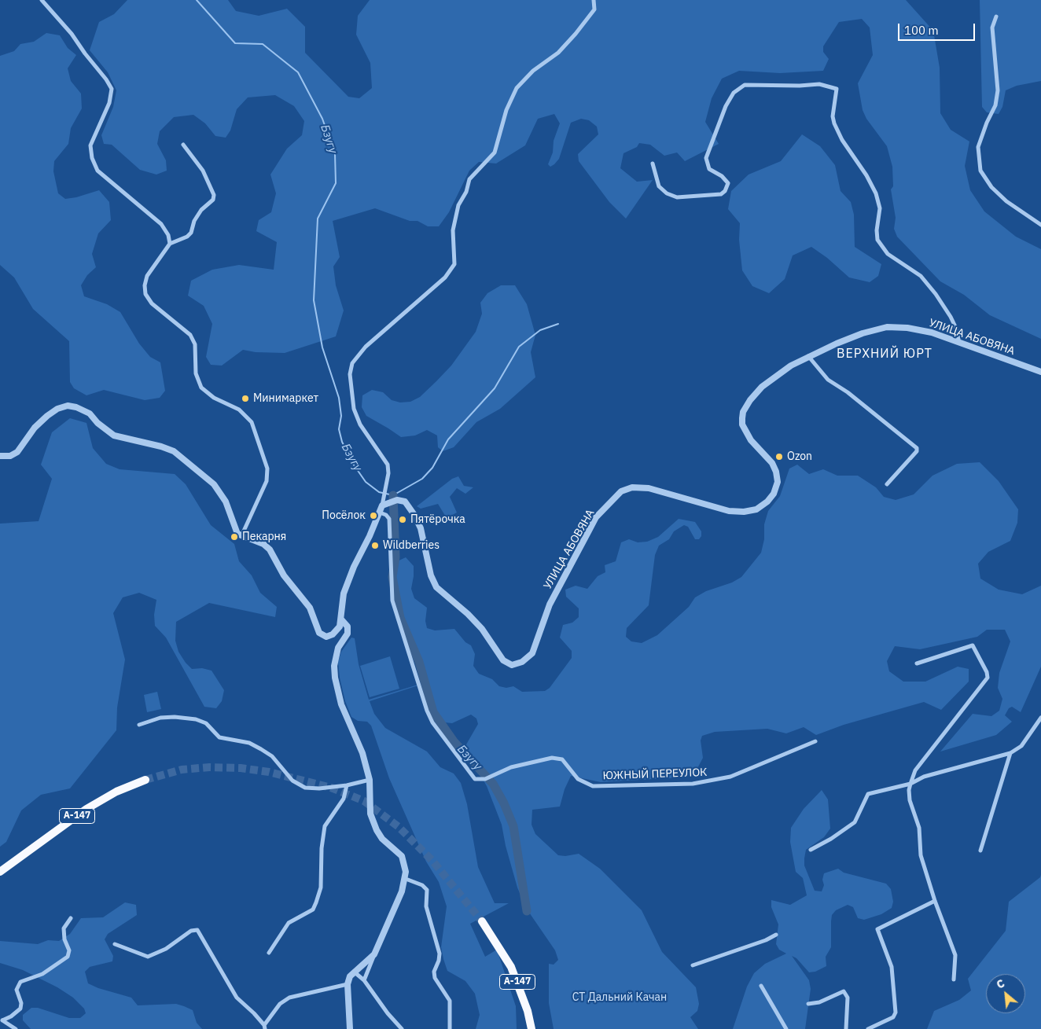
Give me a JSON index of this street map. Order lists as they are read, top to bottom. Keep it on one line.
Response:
{"streets":{"highway":["А-147"],"street":["УЛИЦА АБОВЯНА","ЮЖНЫЙ ПЕРЕУЛОК"]},"districts":["ВЕРХНИЙ ЮРТ"],"water":["Бзугу"],"parks":["СТ Дальний Качан"],"places":["Минимаркет","Ozon","Посёлок","Пятёрочка","Пекарня","Wildberries"],"scale_bar":"100 m","north":"top left"}
